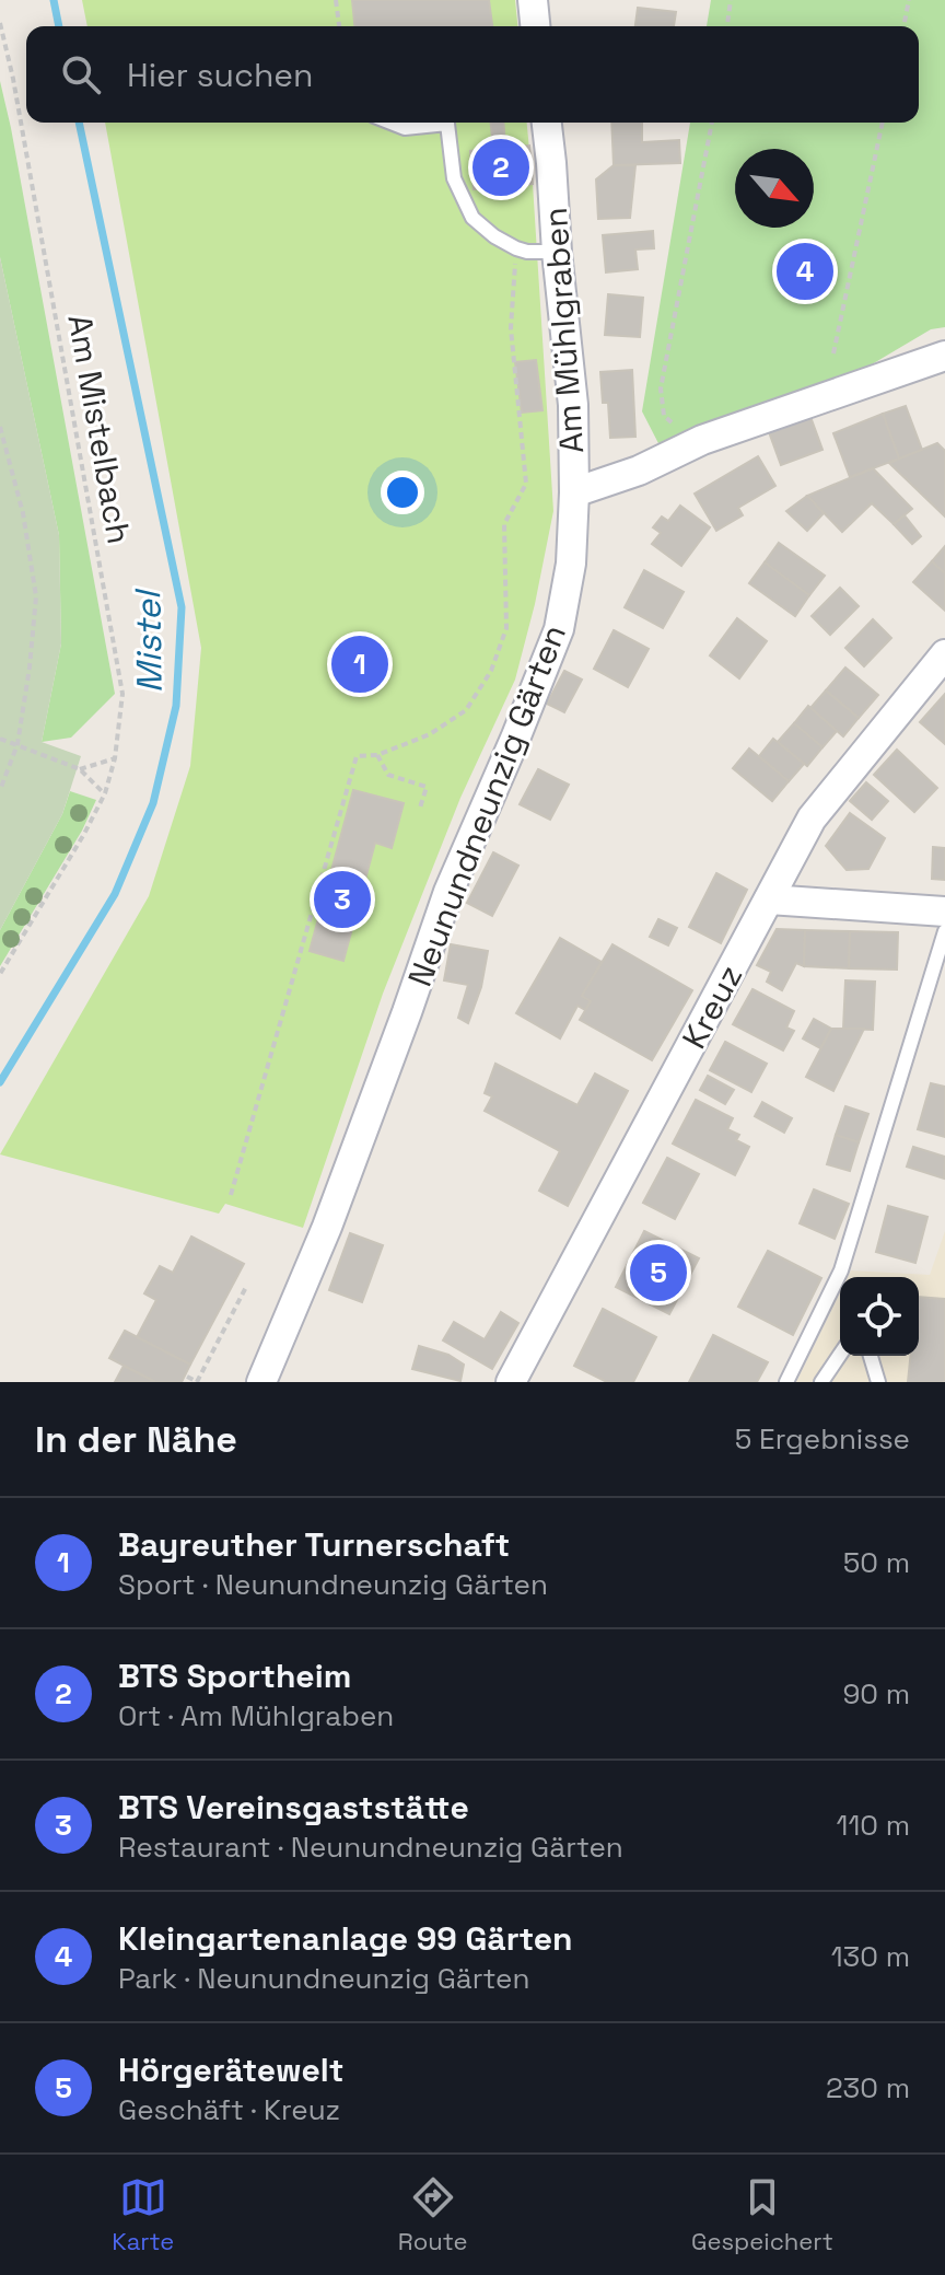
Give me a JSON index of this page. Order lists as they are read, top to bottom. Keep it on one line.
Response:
{"streets":{"street":["Am Mühlgraben","Neunundneunzig Gärten","Kreuz"],"path":["Am Mistelbach"]},"crossings":[["Am Mühlgraben","Neunundneunzig Gärten"]],"water":["Mistel"],"north":"bottom right","page":{"search":"Hier suchen","pins":["2","4","1","3","5"],"heading":["In der Nähe","5 Ergebnisse"],"list":[{"mark":"1","name":"Bayreuther Turnerschaft","note":"Sport · Neunundneunzig Gärten","value":"50 m"},{"mark":"2","name":"BTS Sportheim","note":"Ort · Am Mühlgraben","value":"90 m"},{"mark":"3","name":"BTS Vereinsgaststätte","note":"Restaurant · Neunundneunzig Gärten","value":"110 m"},{"mark":"4","name":"Kleingartenanlage 99 Gärten","note":"Park · Neunundneunzig Gärten","value":"130 m"},{"mark":"5","name":"Hörgerätewelt","note":"Geschäft · Kreuz","value":"230 m"}],"nav":["Karte","Route","Gespeichert"]}}
